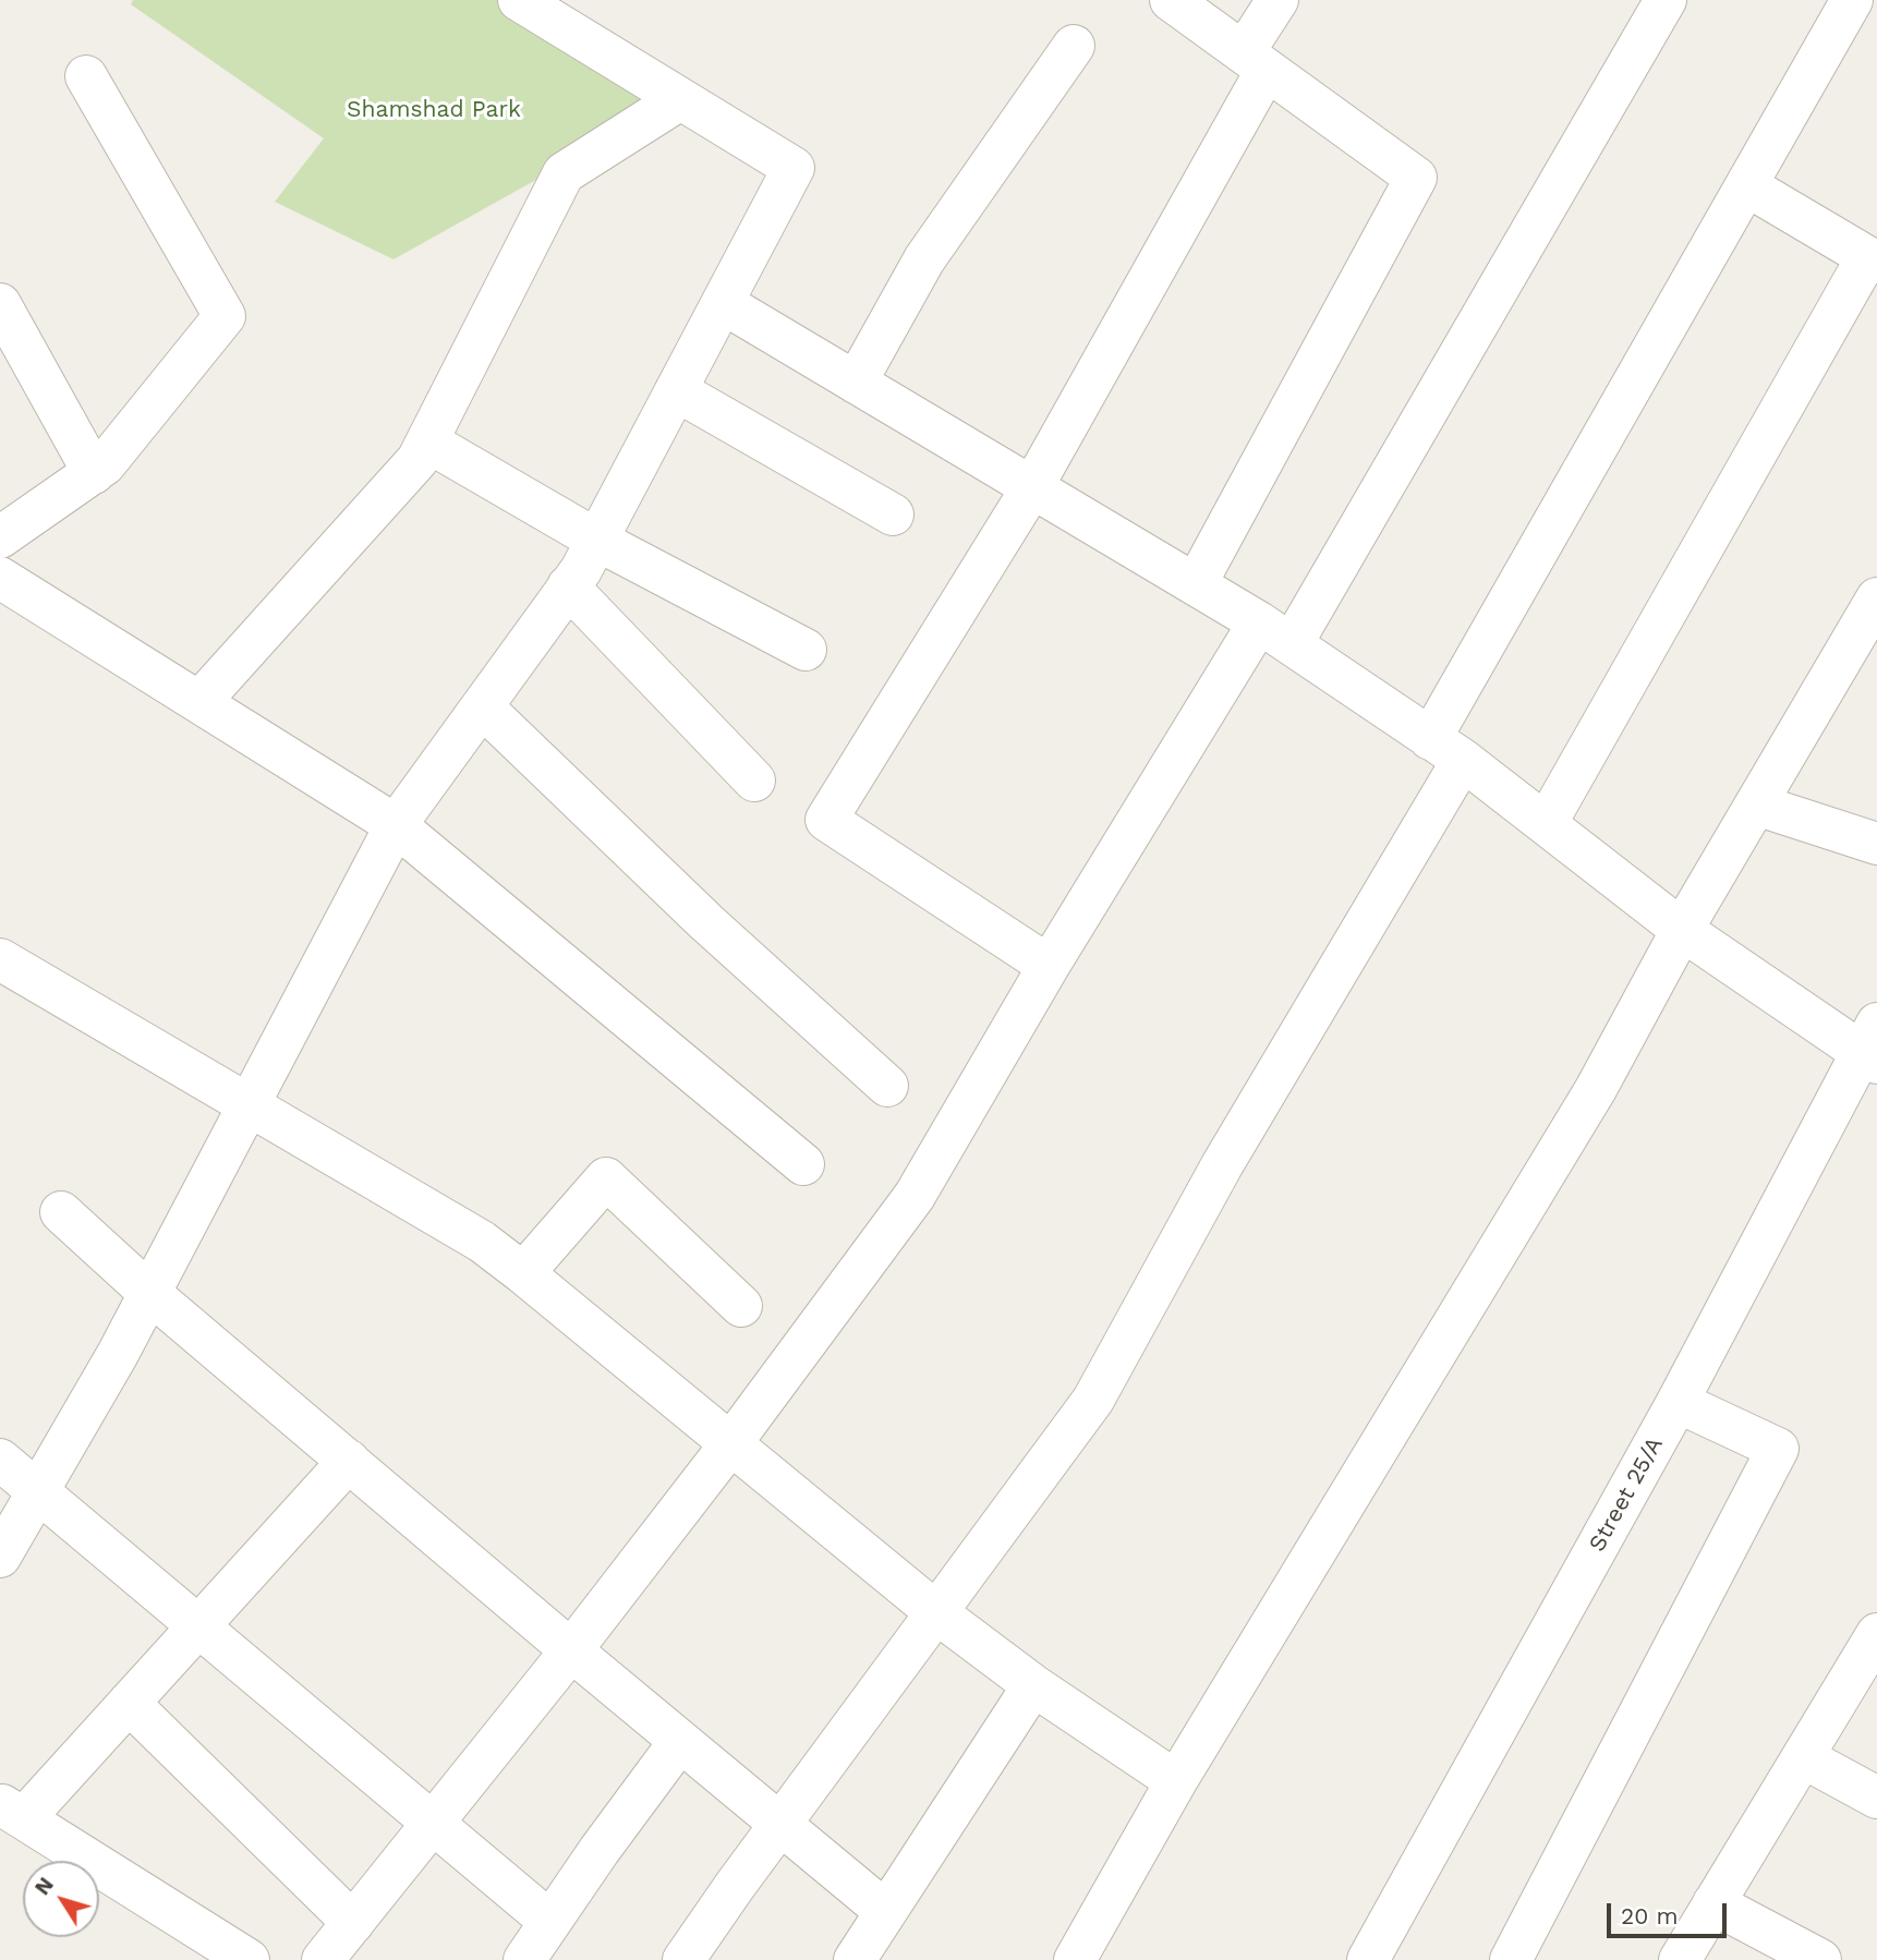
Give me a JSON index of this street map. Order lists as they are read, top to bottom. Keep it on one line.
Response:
{"streets":{"street":["Street 25/A"]},"parks":["Shamshad Park"],"scale_bar":"20 m","north":"top left"}
